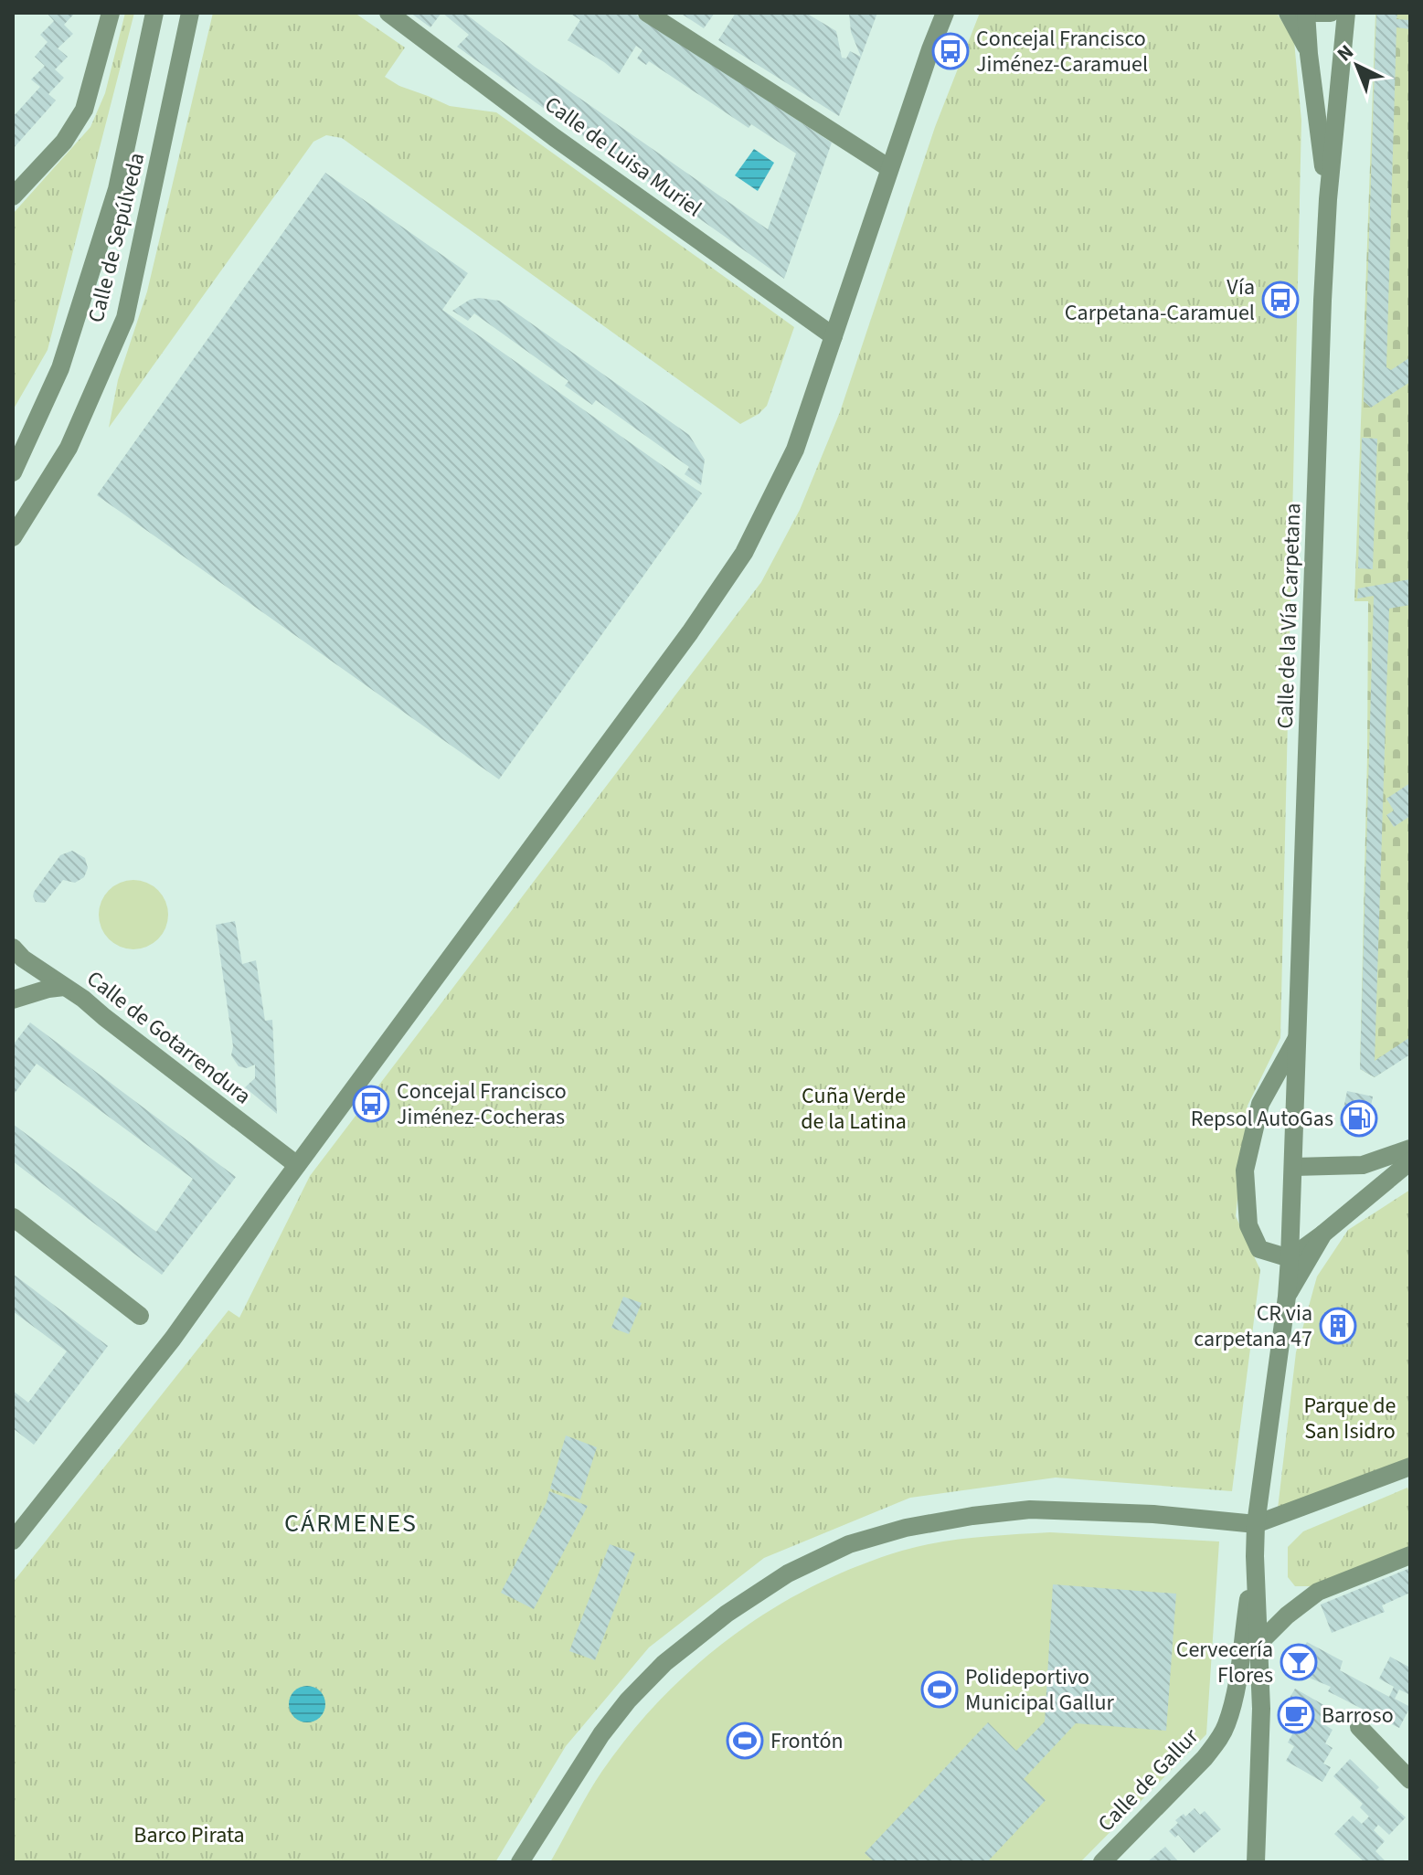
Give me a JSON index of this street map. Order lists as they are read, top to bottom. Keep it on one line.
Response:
{"streets":{"street":["Calle de Luisa Muriel","Calle de Sepúlveda","Calle de la Vía Carpetana","Calle de Gotarrendura","Calle de Gallur"]},"crossings":[["Calle de la Vía Carpetana","Calle de Gallur"]],"districts":["CÁRMENES"],"parks":["Cuña Verde de la Latina","Parque de San Isidro","Barco Pirata"],"places":{"bus stop":["Concejal Francisco Jiménez-Caramuel","Vía Carpetana-Caramuel","Concejal Francisco Jiménez-Cocheras"],"fuel station":["Repsol AutoGas"],"building":["CR via carpetana 47"],"bar":["Cervecería Flores"],"sports":["Polideportivo Municipal Gallur","Frontón"],"cafe":["Barroso"]},"north":"top left"}
